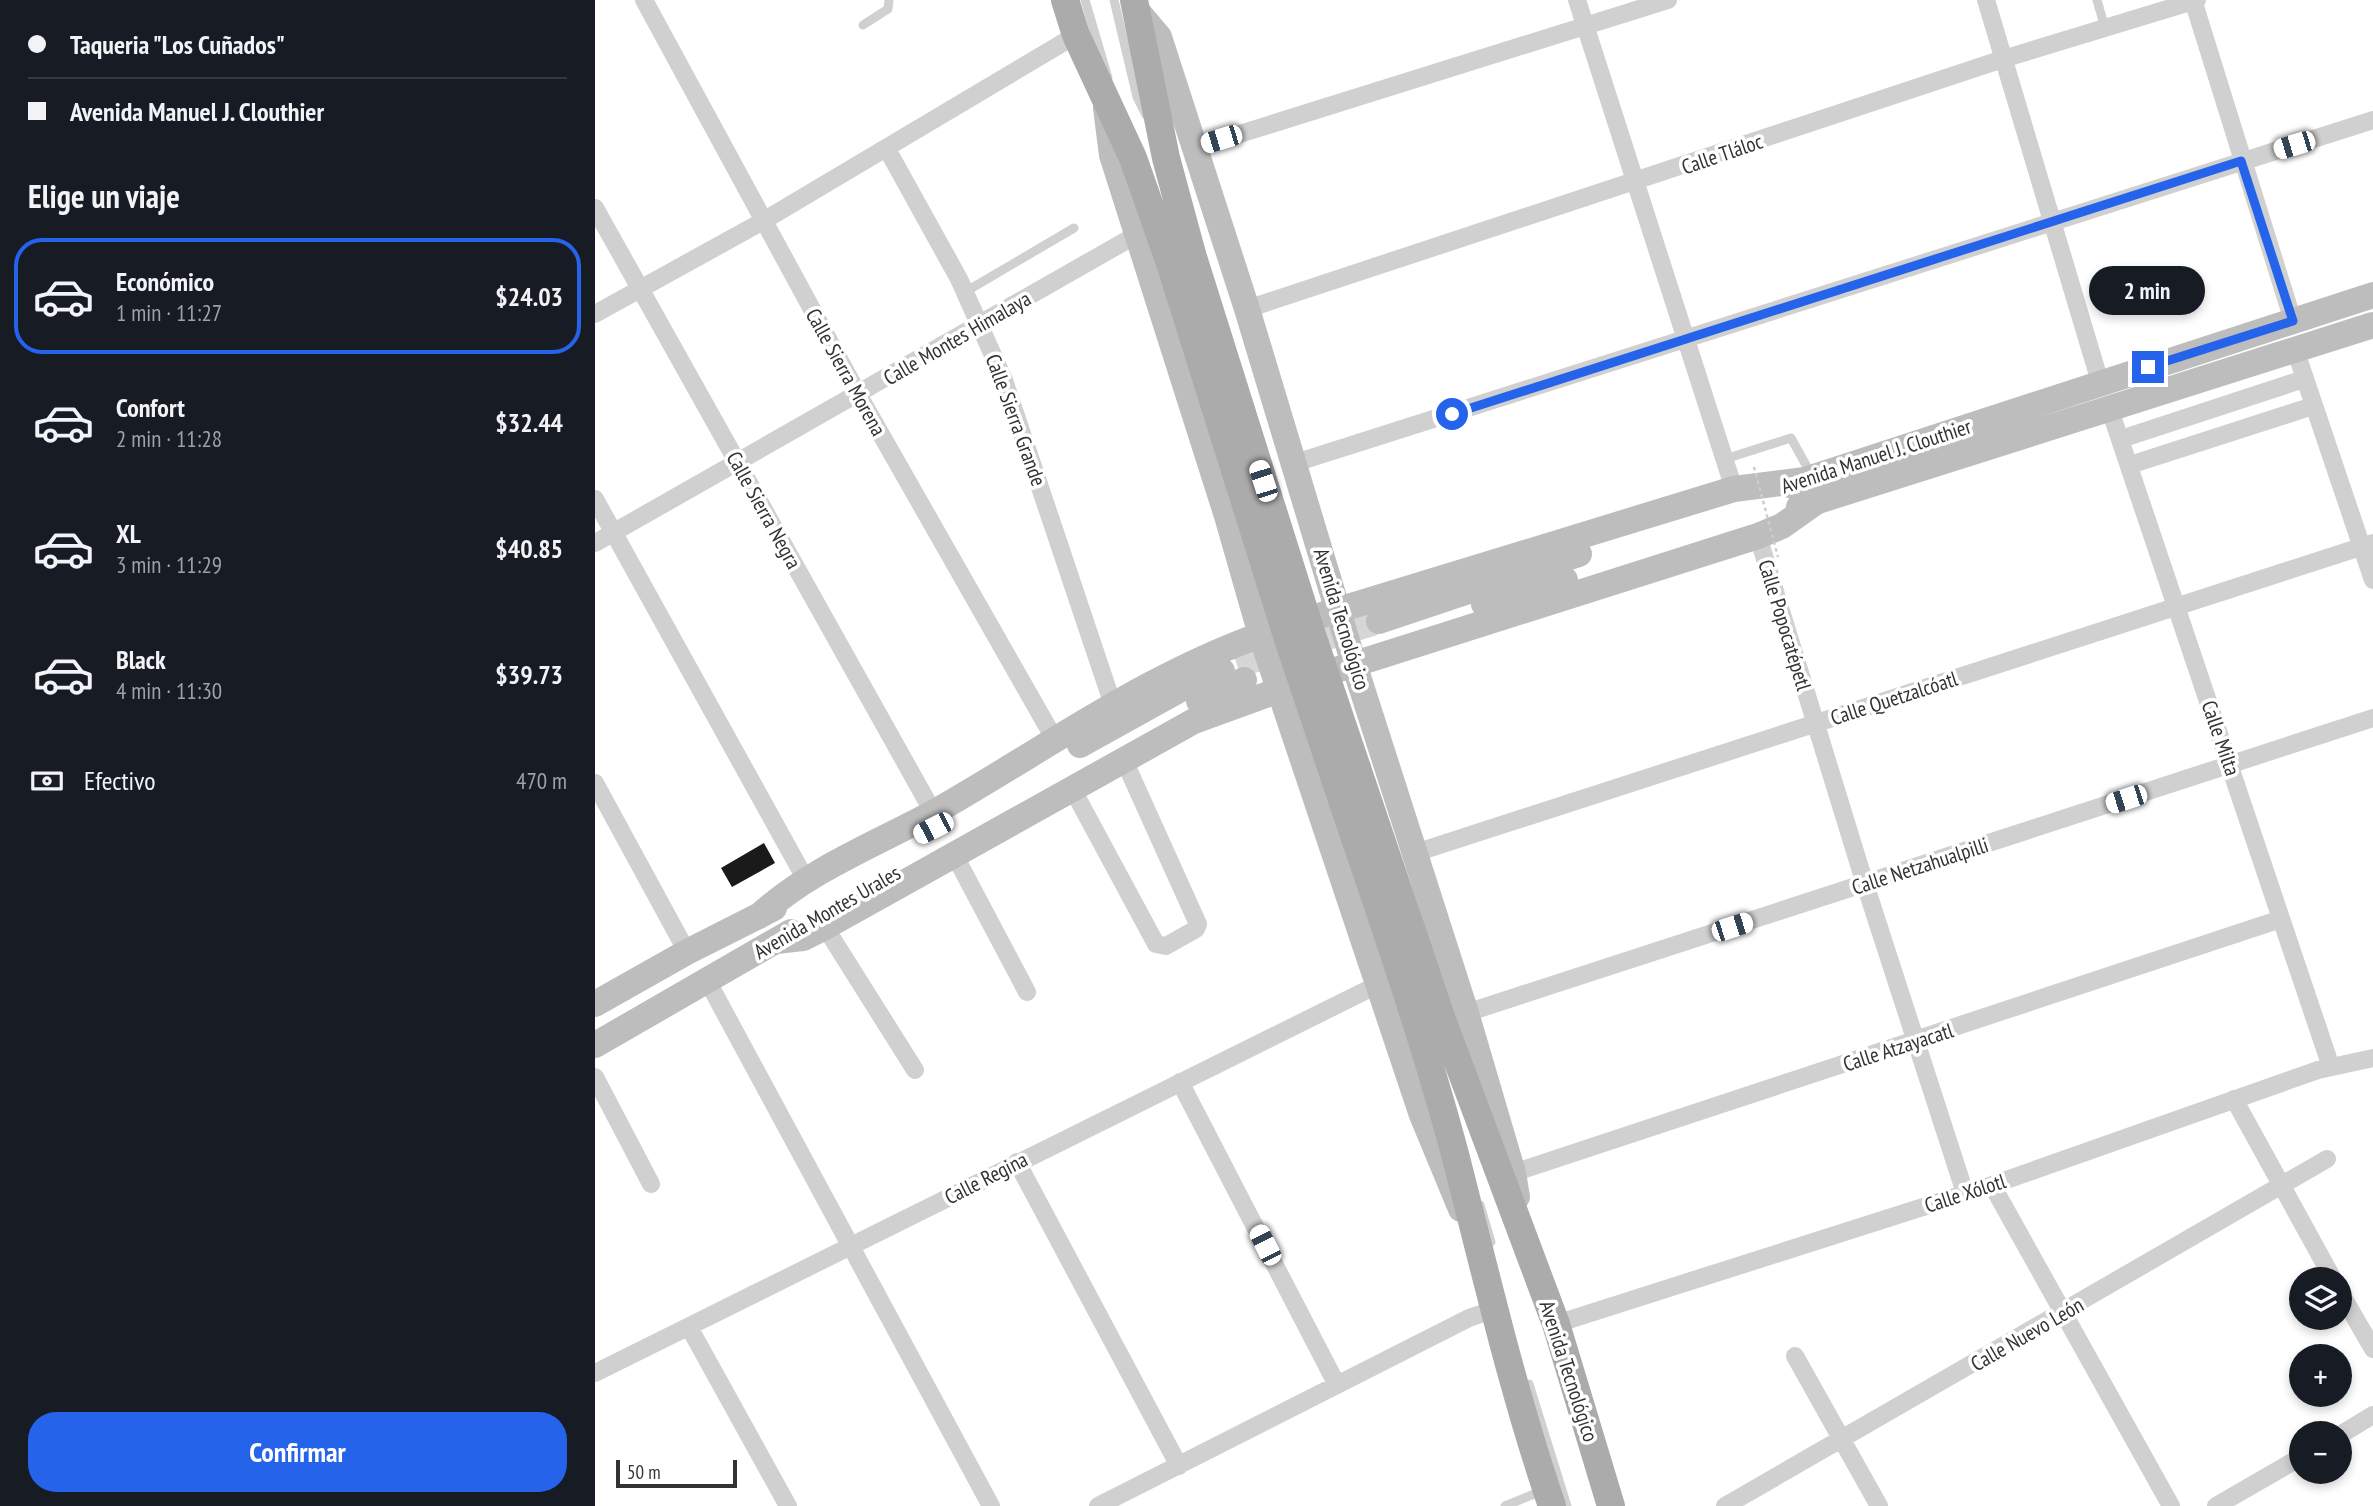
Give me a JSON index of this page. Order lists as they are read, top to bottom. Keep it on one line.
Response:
{"streets":{"main road":["Avenida Tecnológico"],"street":["Calle Tláloc","Calle Montes Himalaya","Calle Sierra Morena","Calle Sierra Grande","Avenida Manuel J. Clouthier","Calle Sierra Negra","Calle Popocatépetl","Calle Quetzalcóatl","Calle Milta","Calle Netzahualpilli","Avenida Montes Urales","Calle Atzayacatl","Calle Regina","Calle Xólotl","Calle Nuevo León"]},"crossings":[["Calle Tláloc","Avenida Tecnológico"],["Calle Montes Himalaya","Calle Sierra Morena"],["Calle Montes Himalaya","Calle Sierra Grande"],["Calle Montes Himalaya","Calle Sierra Negra"],["Calle Montes Himalaya","Avenida Tecnológico"],["Avenida Manuel J. Clouthier","Calle Milta"],["Avenida Tecnológico","Calle Quetzalcóatl"],["Avenida Tecnológico","Calle Netzahualpilli"],["Avenida Tecnológico","Calle Atzayacatl"],["Avenida Tecnológico","Calle Regina"],["Avenida Tecnológico","Calle Xólotl"],["Calle Popocatépetl","Calle Quetzalcóatl"],["Calle Popocatépetl","Calle Netzahualpilli"],["Calle Popocatépetl","Calle Atzayacatl"],["Calle Popocatépetl","Calle Xólotl"],["Calle Quetzalcóatl","Calle Milta"],["Calle Milta","Calle Netzahualpilli"],["Calle Milta","Calle Atzayacatl"],["Calle Milta","Calle Xólotl"]],"scale_bar":"50 m","page":{"banner":["Taqueria \"Los Cuñados\"","Avenida Manuel J. Clouthier"],"heading":"Elige un viaje","list":[{"name":"Económico","note":"1 min · 11:27","value":"$24.03"},{"name":"Confort","note":"2 min · 11:28","value":"$32.44"},{"name":"XL","note":"3 min · 11:29","value":"$40.85"},{"name":"Black","note":"4 min · 11:30","value":"$39.73"}],"bubble":"2 min","pay":["Efectivo","470 m"],"map_buttons":["+","−"],"buttons":"Confirmar","scale":"50 m"}}
